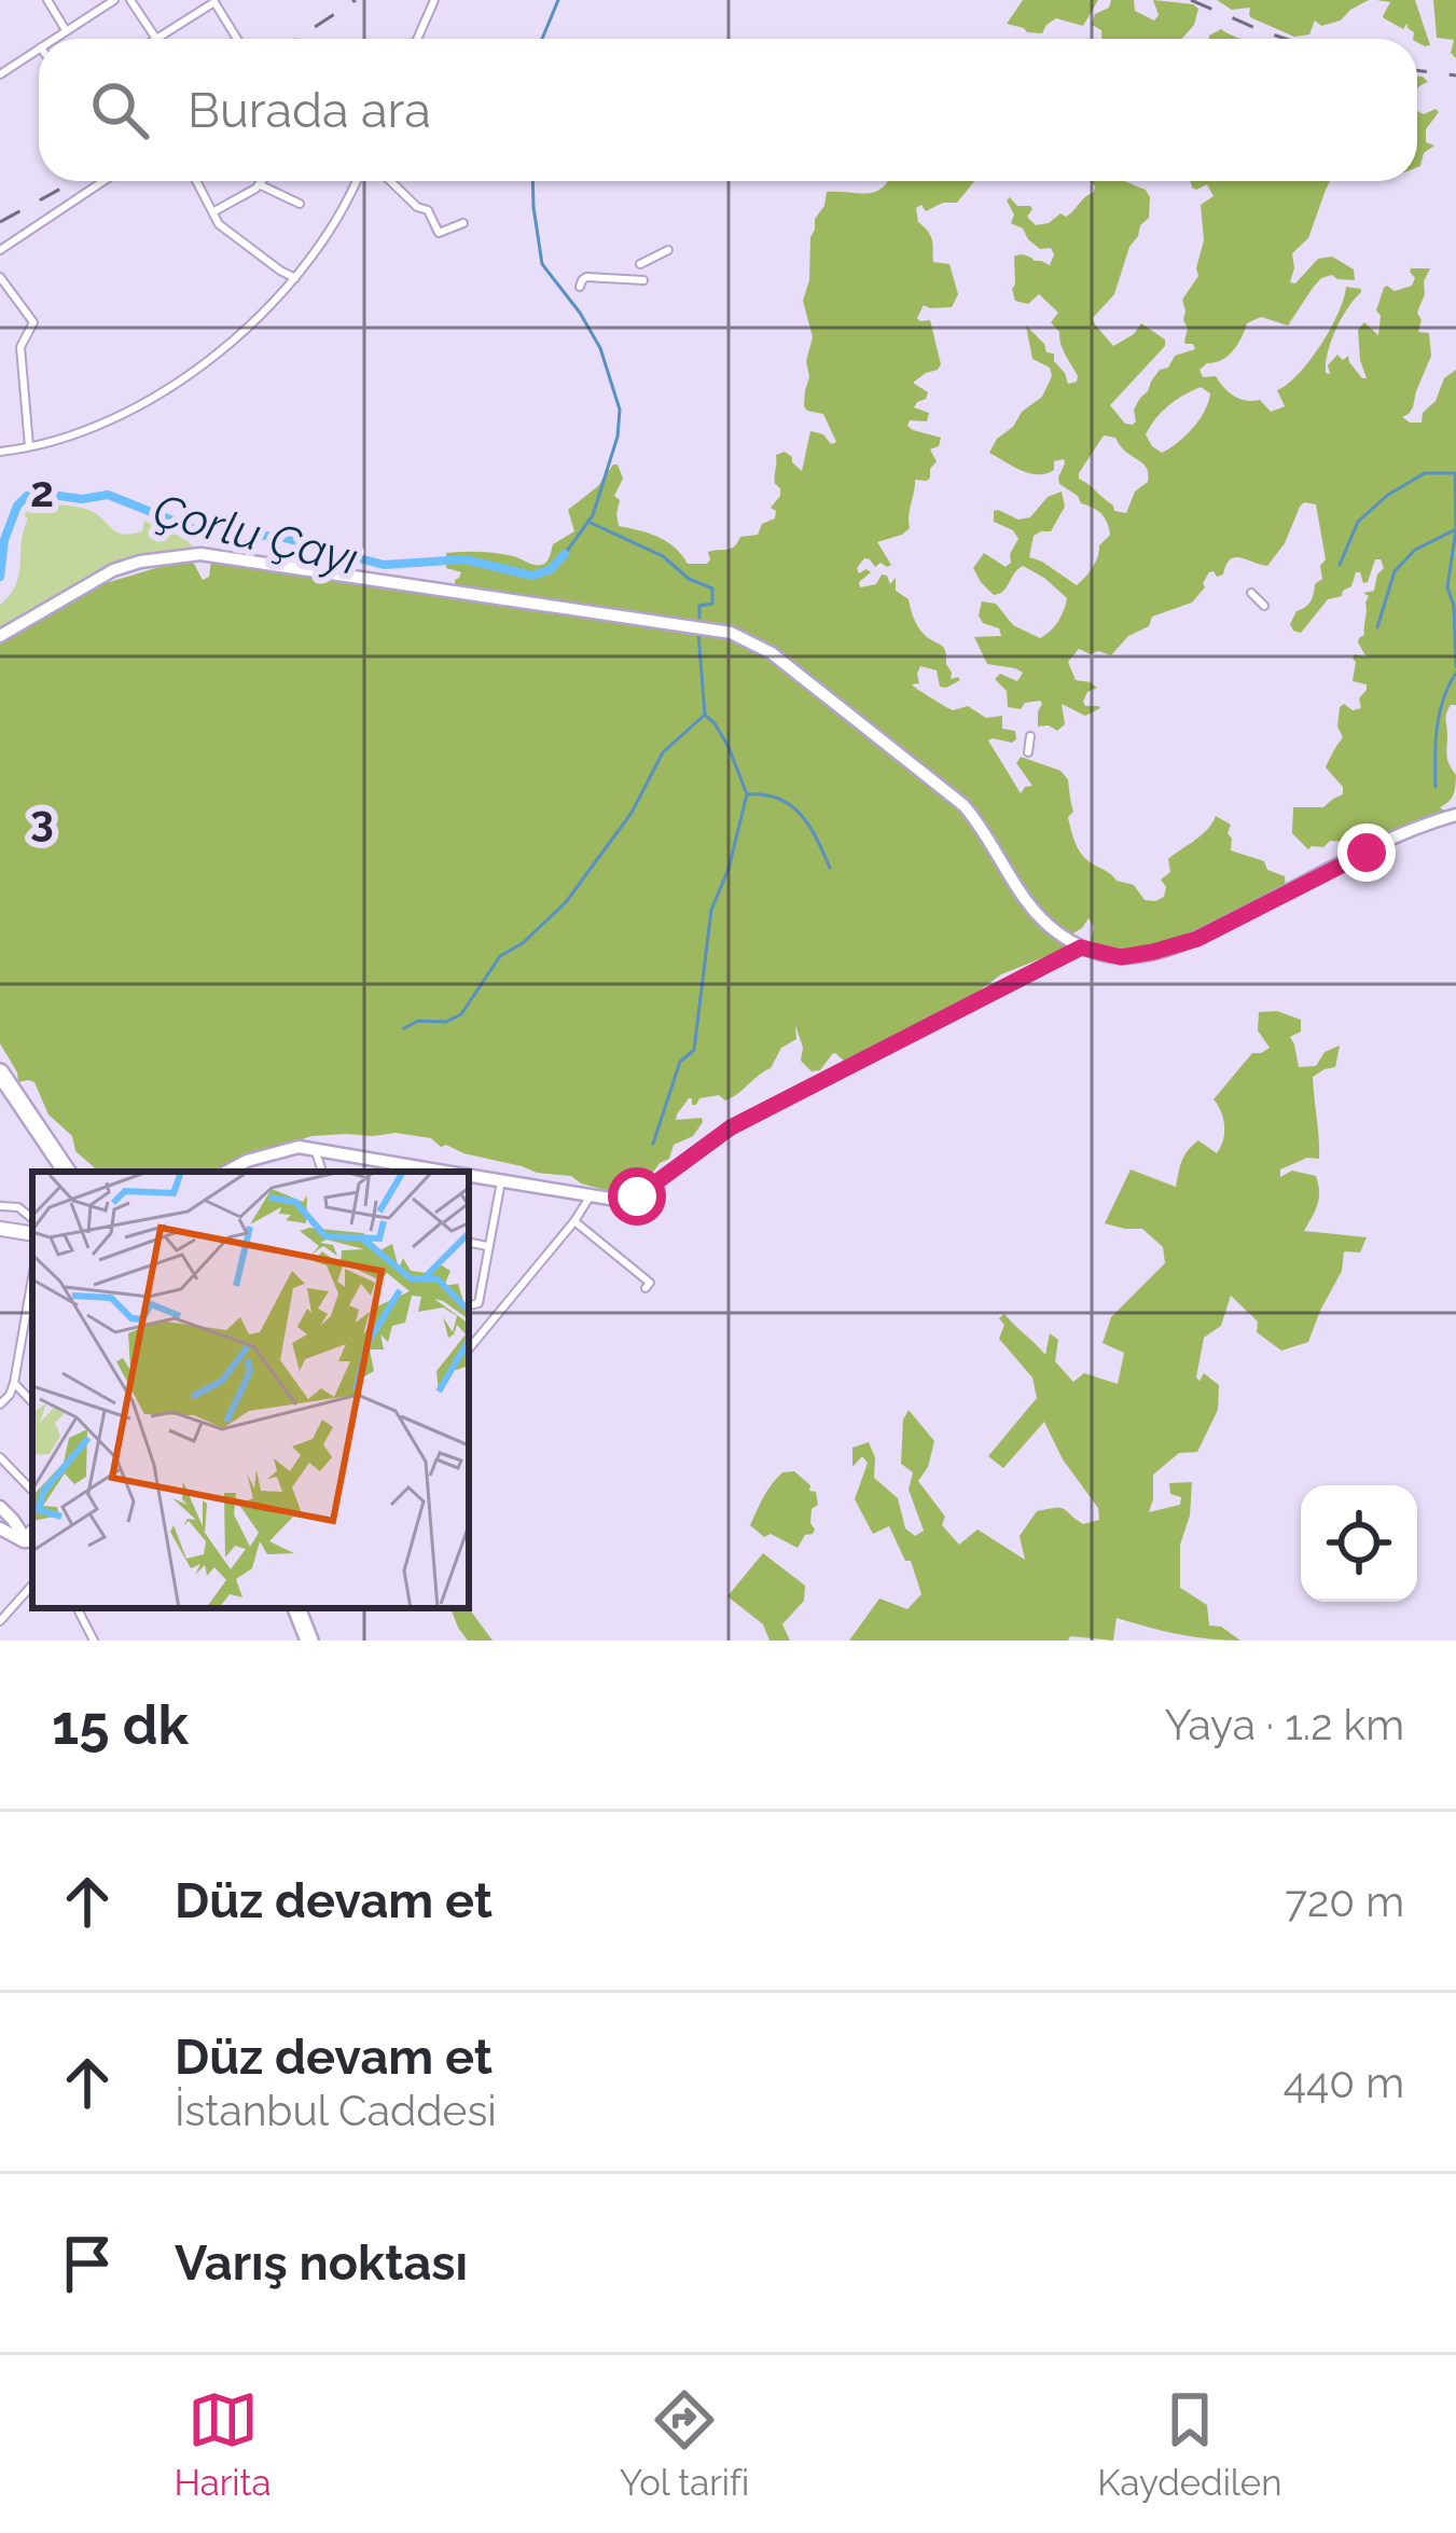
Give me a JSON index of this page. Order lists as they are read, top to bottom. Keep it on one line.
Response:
{"water":["Çorlu Çayı"],"page":{"search":"Burada ara","heading":["15 dk","Yaya · 1.2 km"],"list":[["Düz devam et","720 m"],["Düz devam et","İstanbul Caddesi","440 m"],"Varış noktası"],"nav":["Harita","Yol tarifi","Kaydedilen"]},"grid":{"rows":["2","3"]}}
